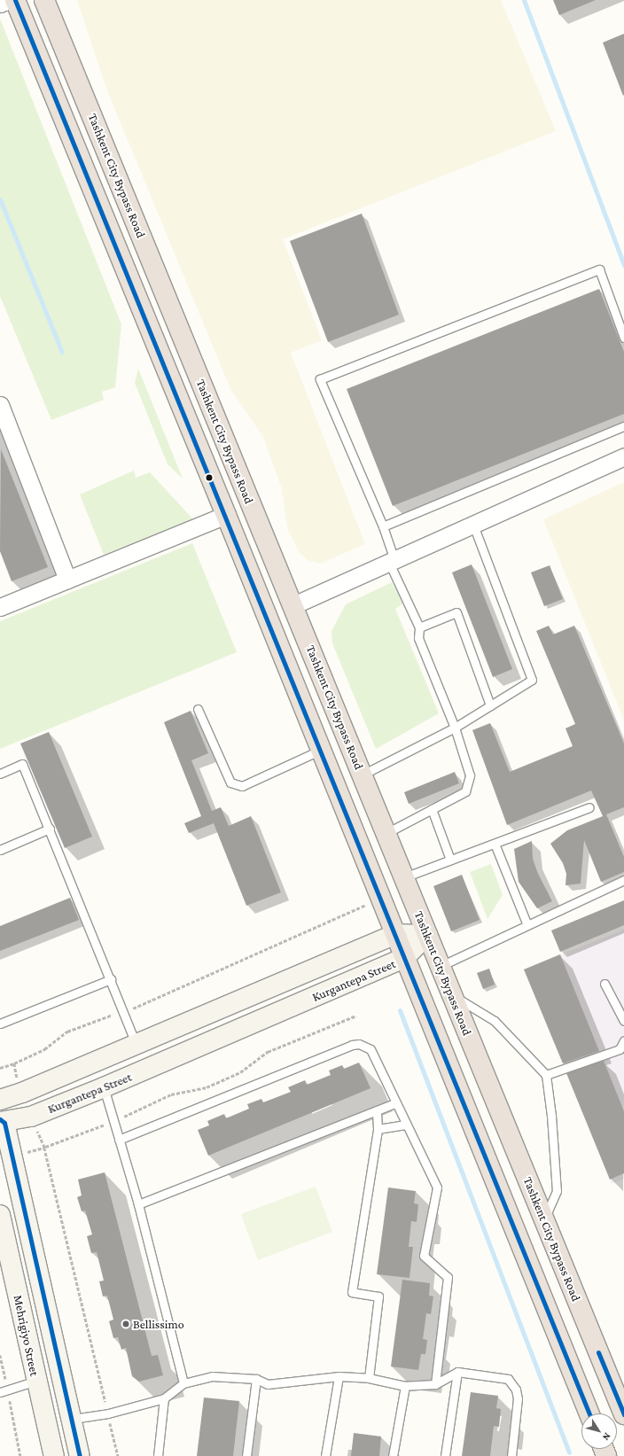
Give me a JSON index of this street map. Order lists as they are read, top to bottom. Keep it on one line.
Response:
{"streets":{"highway":["Tashkent City Bypass Road"],"main road":["Kurgantepa Street","Mehrigiyo Street"]},"crossings":[["Tashkent City Bypass Road","Kurgantepa Street"],["Kurgantepa Street","Mehrigiyo Street"]],"places":["Bellissimo"],"north":"bottom right"}
